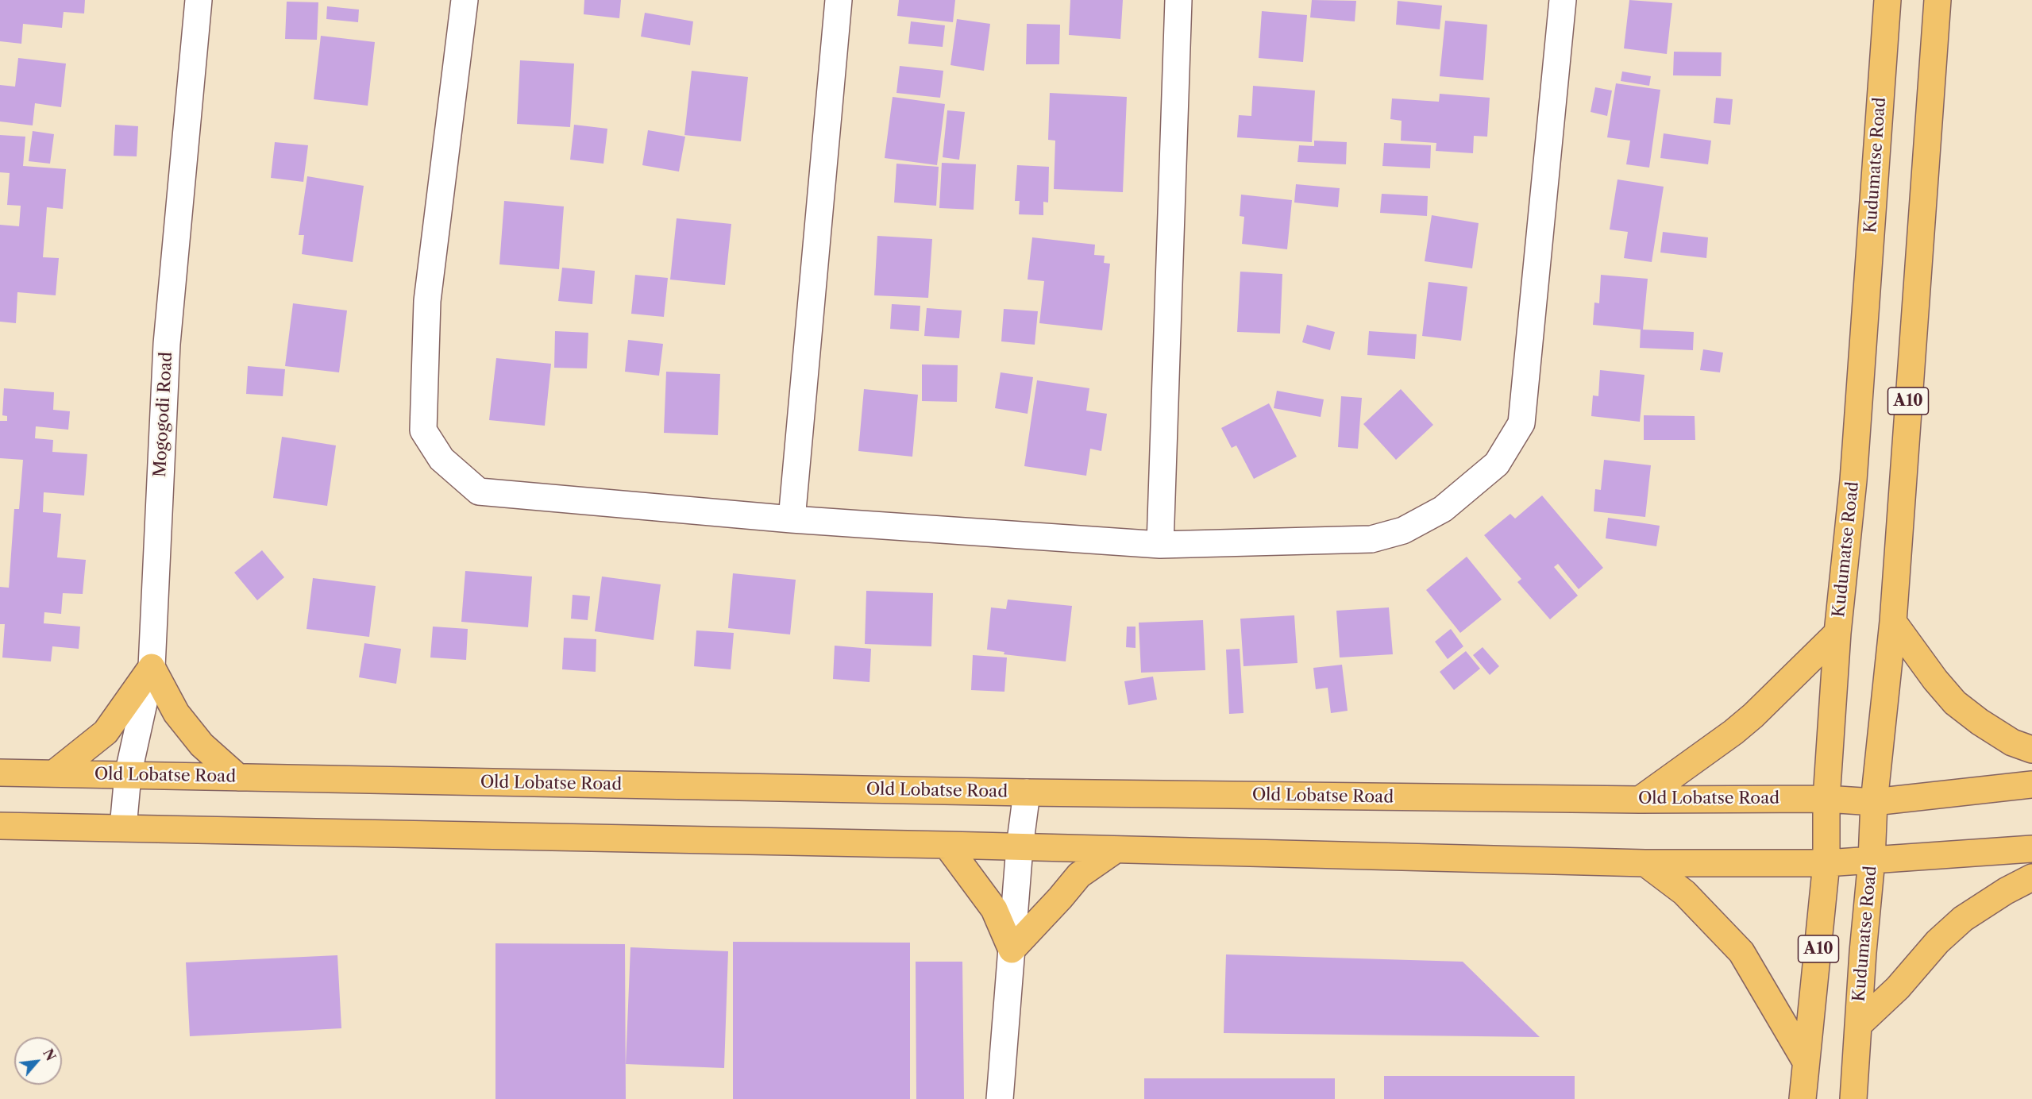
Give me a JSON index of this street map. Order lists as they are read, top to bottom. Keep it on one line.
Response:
{"streets":{"main road":["Kudumatse Road","A10","Old Lobatse Road"],"street":["Mogogodi Road"]},"crossings":[["Kudumatse Road","Old Lobatse Road"],["Mogogodi Road","Old Lobatse Road"]],"north":"top right"}
